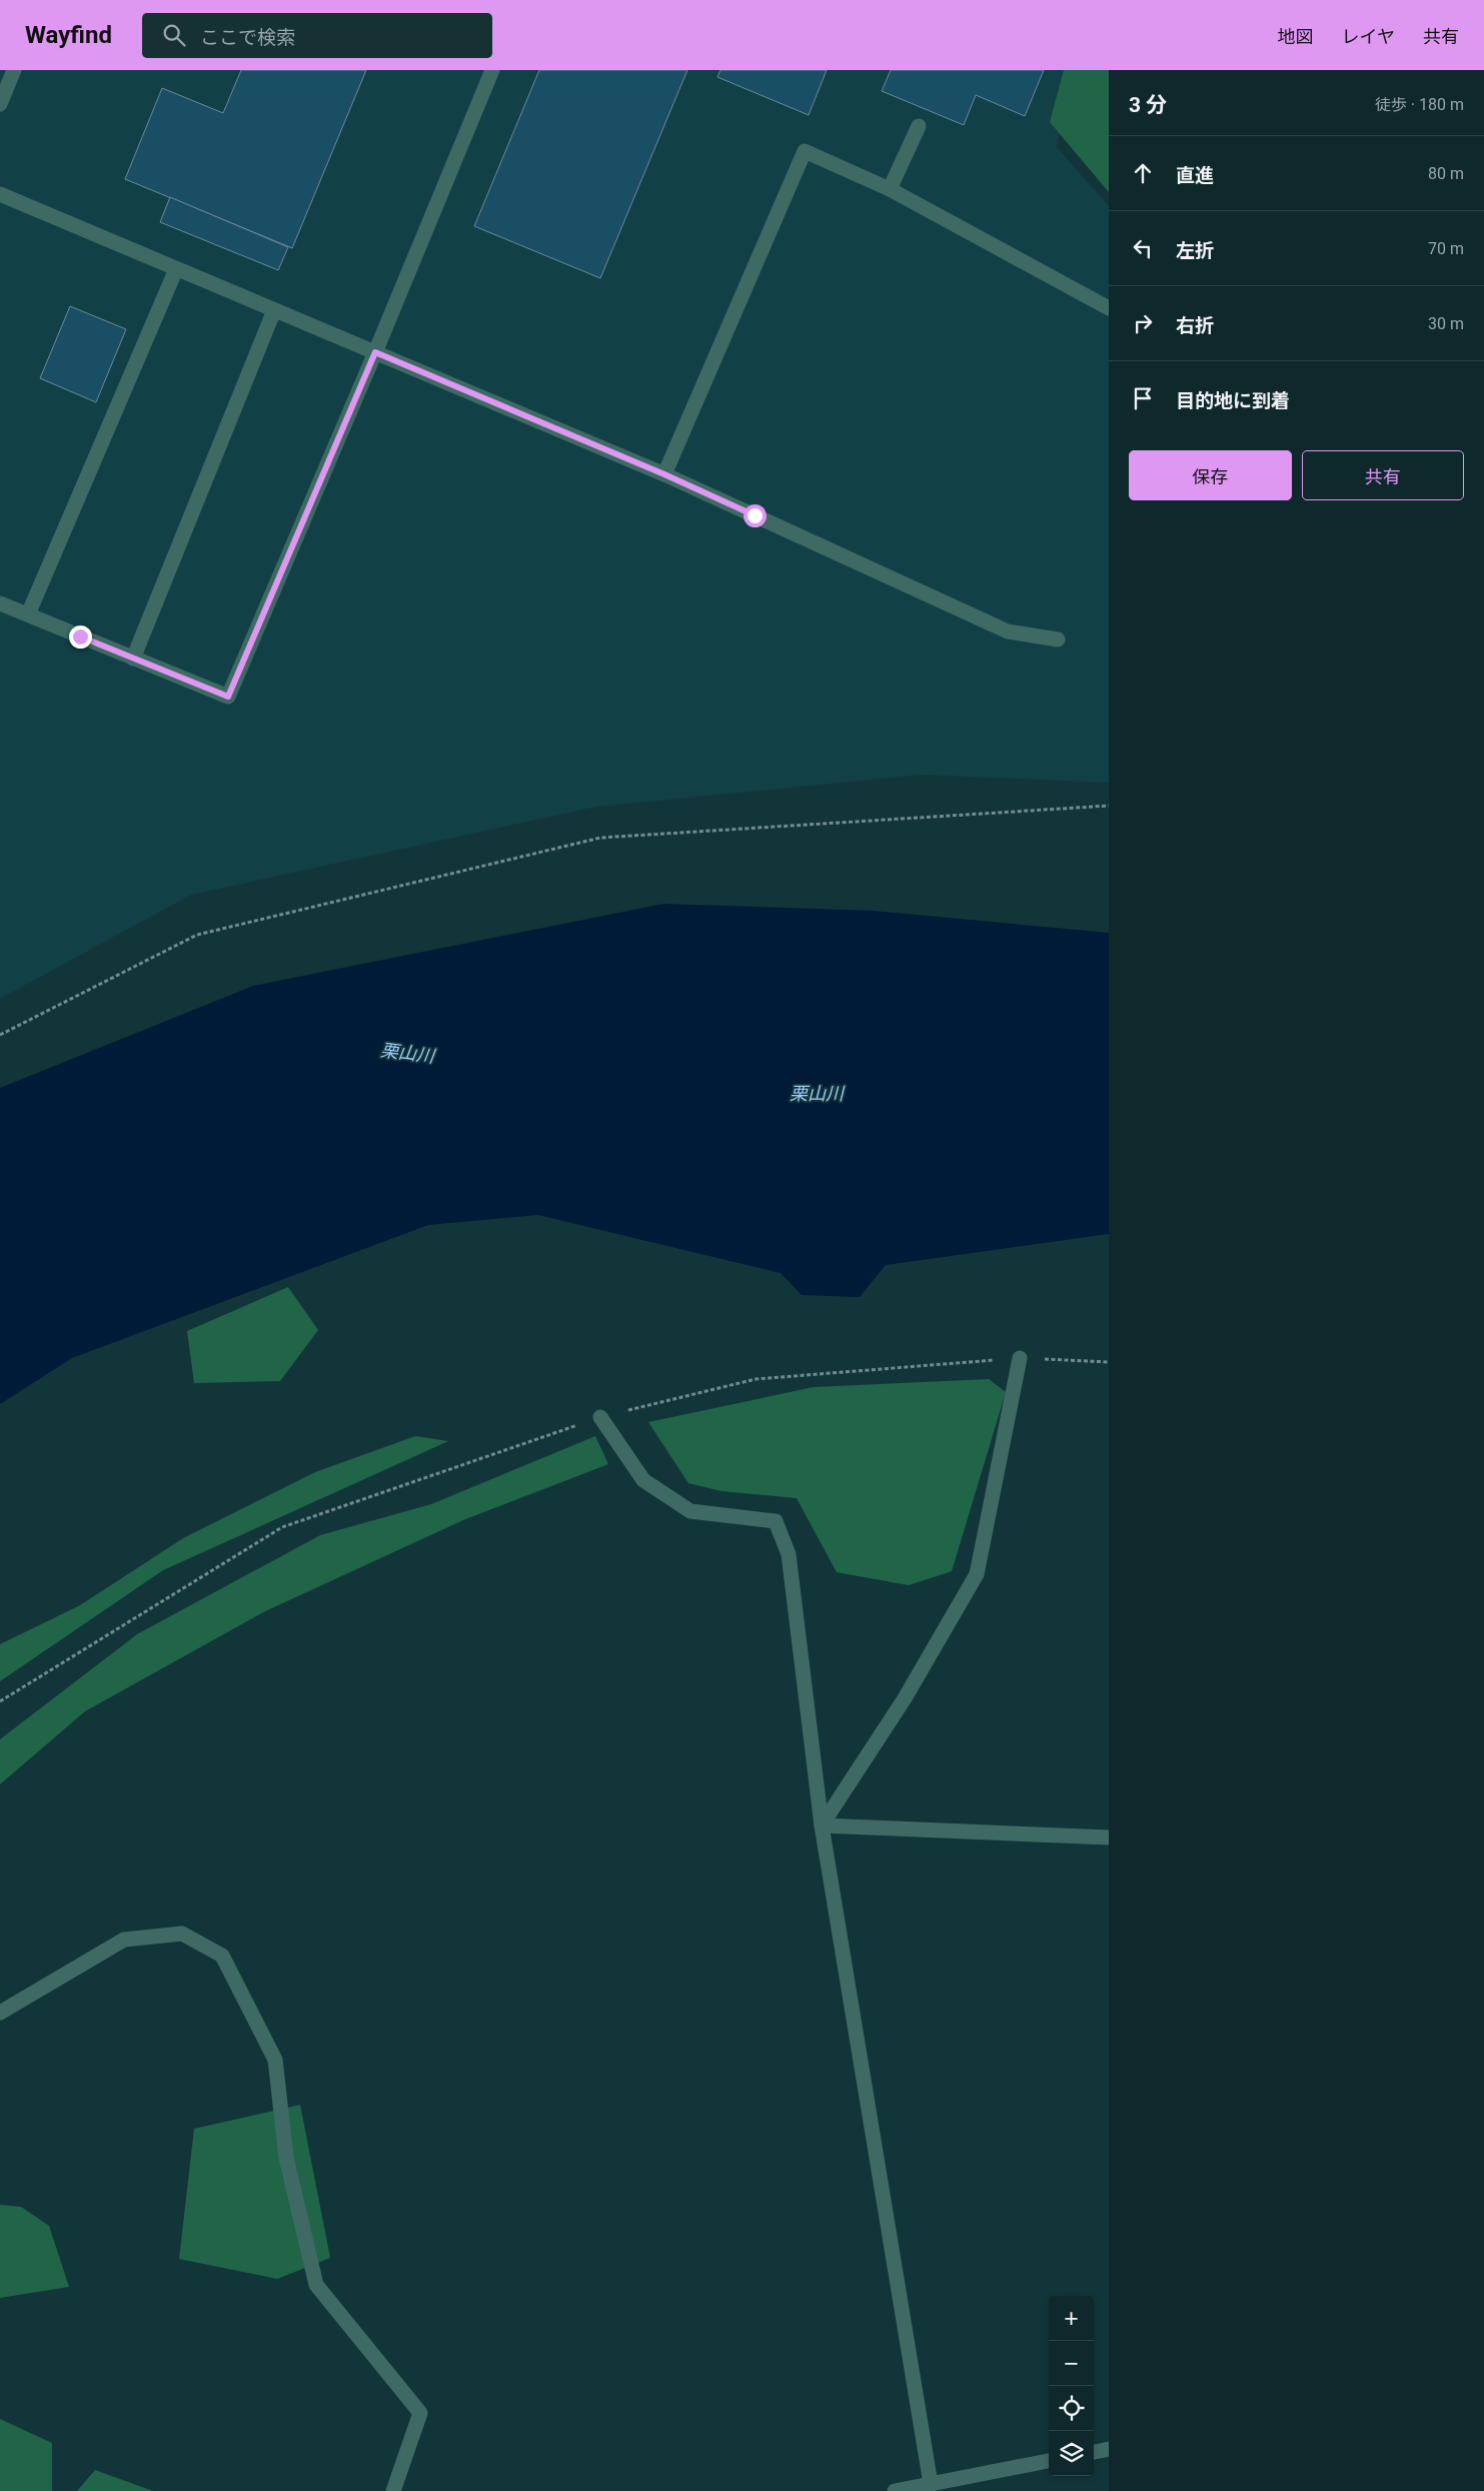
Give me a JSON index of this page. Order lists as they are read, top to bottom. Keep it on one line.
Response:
{"water":["栗山川"],"page":{"header":"Wayfind","search":"ここで検索","nav":["地図","レイヤ","共有"],"heading":["3 分","徒歩 · 180 m"],"list":[["直進","80 m"],["左折","70 m"],["右折","30 m"],"目的地に到着"],"buttons":["保存","共有"],"map_buttons":["+","−"]}}
